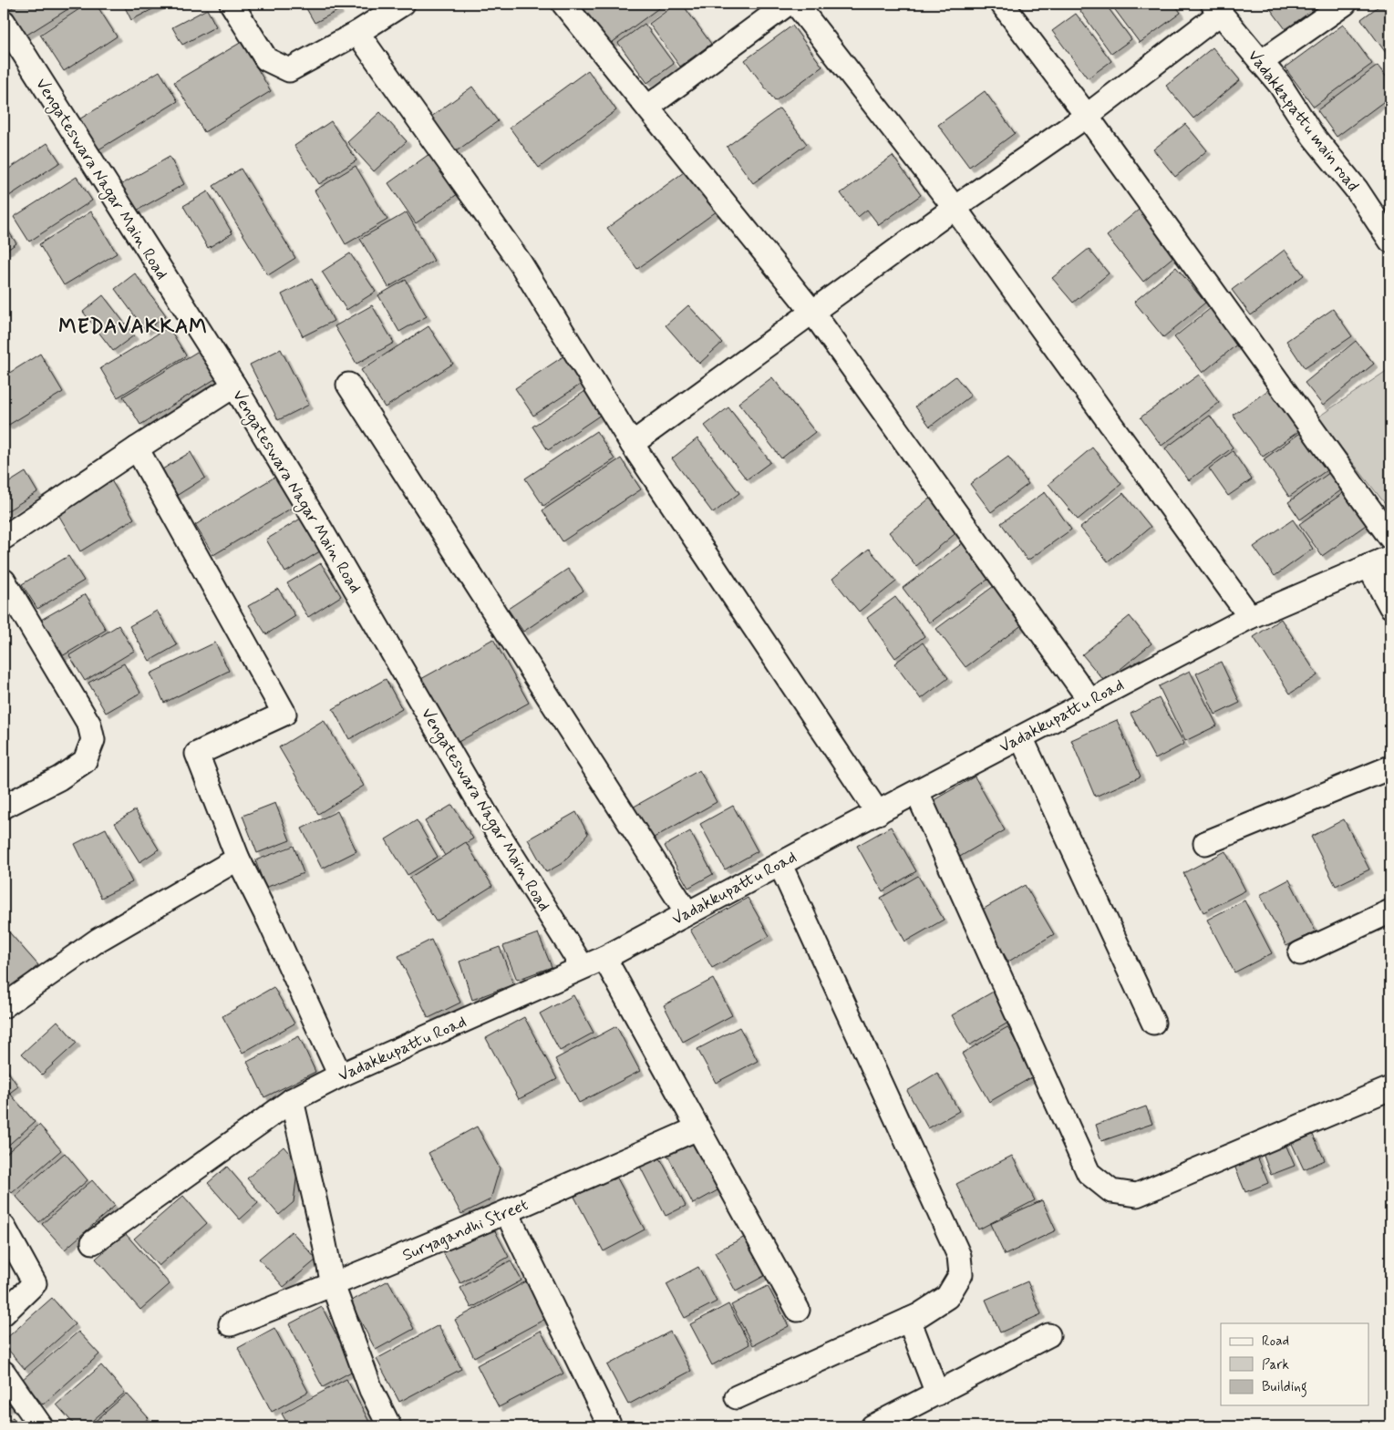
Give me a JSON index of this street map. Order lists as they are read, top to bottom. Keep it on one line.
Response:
{"streets":{"street":["Vadakkapattu main road","Vengateswara Nagar Main Road","Vadakkupattu Road","Suryagandhi Street"]},"crossings":[["Vengateswara Nagar Main Road","Vadakkupattu Road"]],"districts":["MEDAVAKKAM"],"legend":["Road","Park","Building"]}
